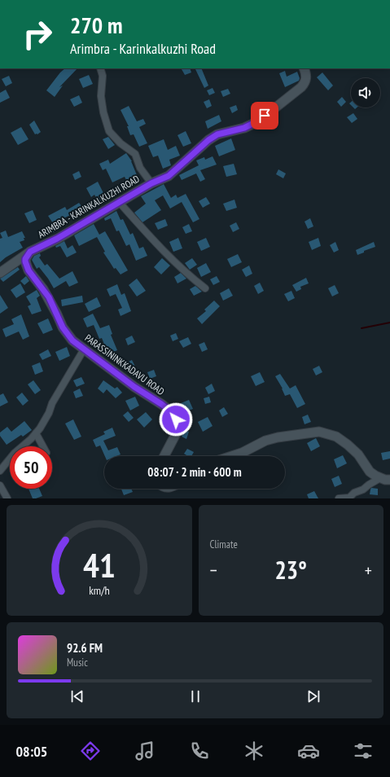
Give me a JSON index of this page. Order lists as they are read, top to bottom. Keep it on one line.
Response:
{"streets":{"main road":["ARIMBRA - KARINKALKUZHI ROAD","PARASSININKKADAVU ROAD"]},"crossings":[["ARIMBRA - KARINKALKUZHI ROAD","PARASSININKKADAVU ROAD"]],"page":{"turn":["270 m","Arimbra - Karinkalkuzhi Road"],"limit":"50","trip":"08:07 · 2 min · 600 m","tile":"Climate","heat":["−","23°","+"],"song":["92.6 FM","Music"],"tabs":"08:05","gauge":["41","km/h"]}}
